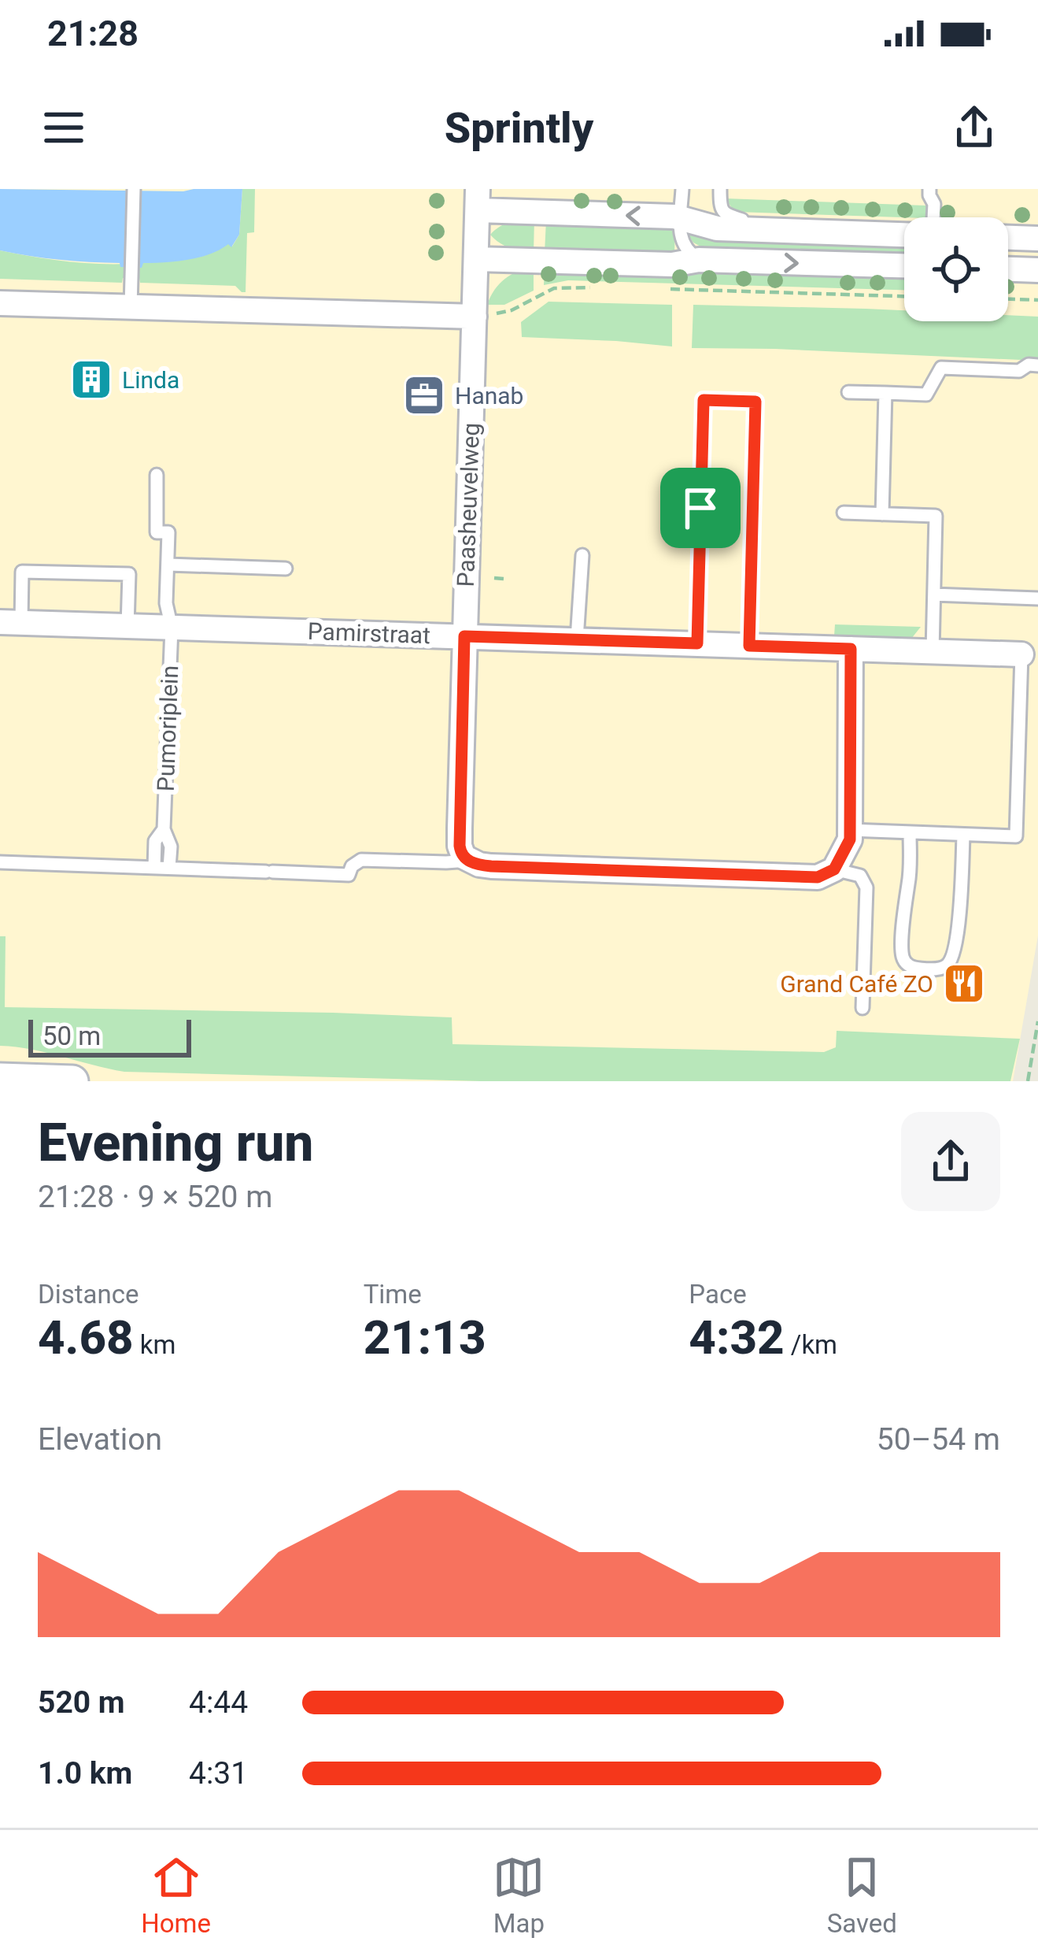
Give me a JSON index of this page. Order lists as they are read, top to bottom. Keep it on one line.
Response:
{"streets":{"street":["Paasheuvelweg","Pamirstraat"],"lane":["Pumoriplein"]},"crossings":[["Paasheuvelweg","Pamirstraat"],["Pamirstraat","Pumoriplein"]],"places":{"building":["Linda"],"office":["Hanab"],"restaurant":["Grand Café ZO"]},"scale_bar":"50 m","page":{"status":"21:28","header":"Sprintly","scale":"50 m","heading":["Evening run","21:28 · 9 × 520 m"],"stats":[["Distance","4.68 km"],["Time","21:13"],["Pace","4:32 /km"]],"chart":["Elevation","50–54 m"],"list":[{"name":"520 m","note":"4:44"},{"name":"1.0 km","note":"4:31"}],"tabs":["Home","Map","Saved"]}}
